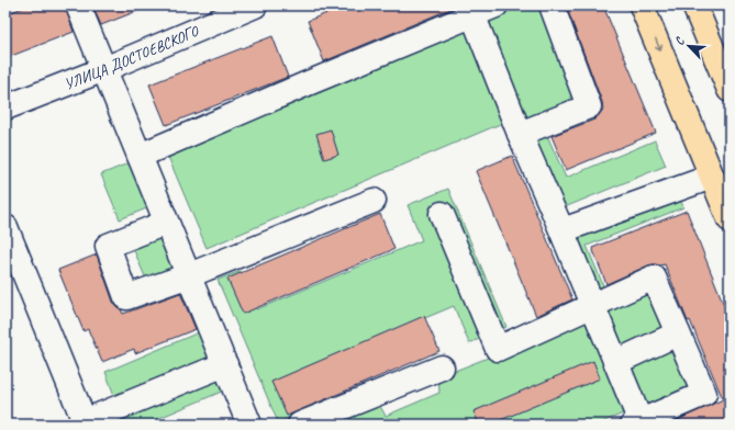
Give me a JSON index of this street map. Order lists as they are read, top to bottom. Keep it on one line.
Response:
{"streets":{"street":["УЛИЦА ДОСТОЕВСКОГО"]},"north":"top left"}
